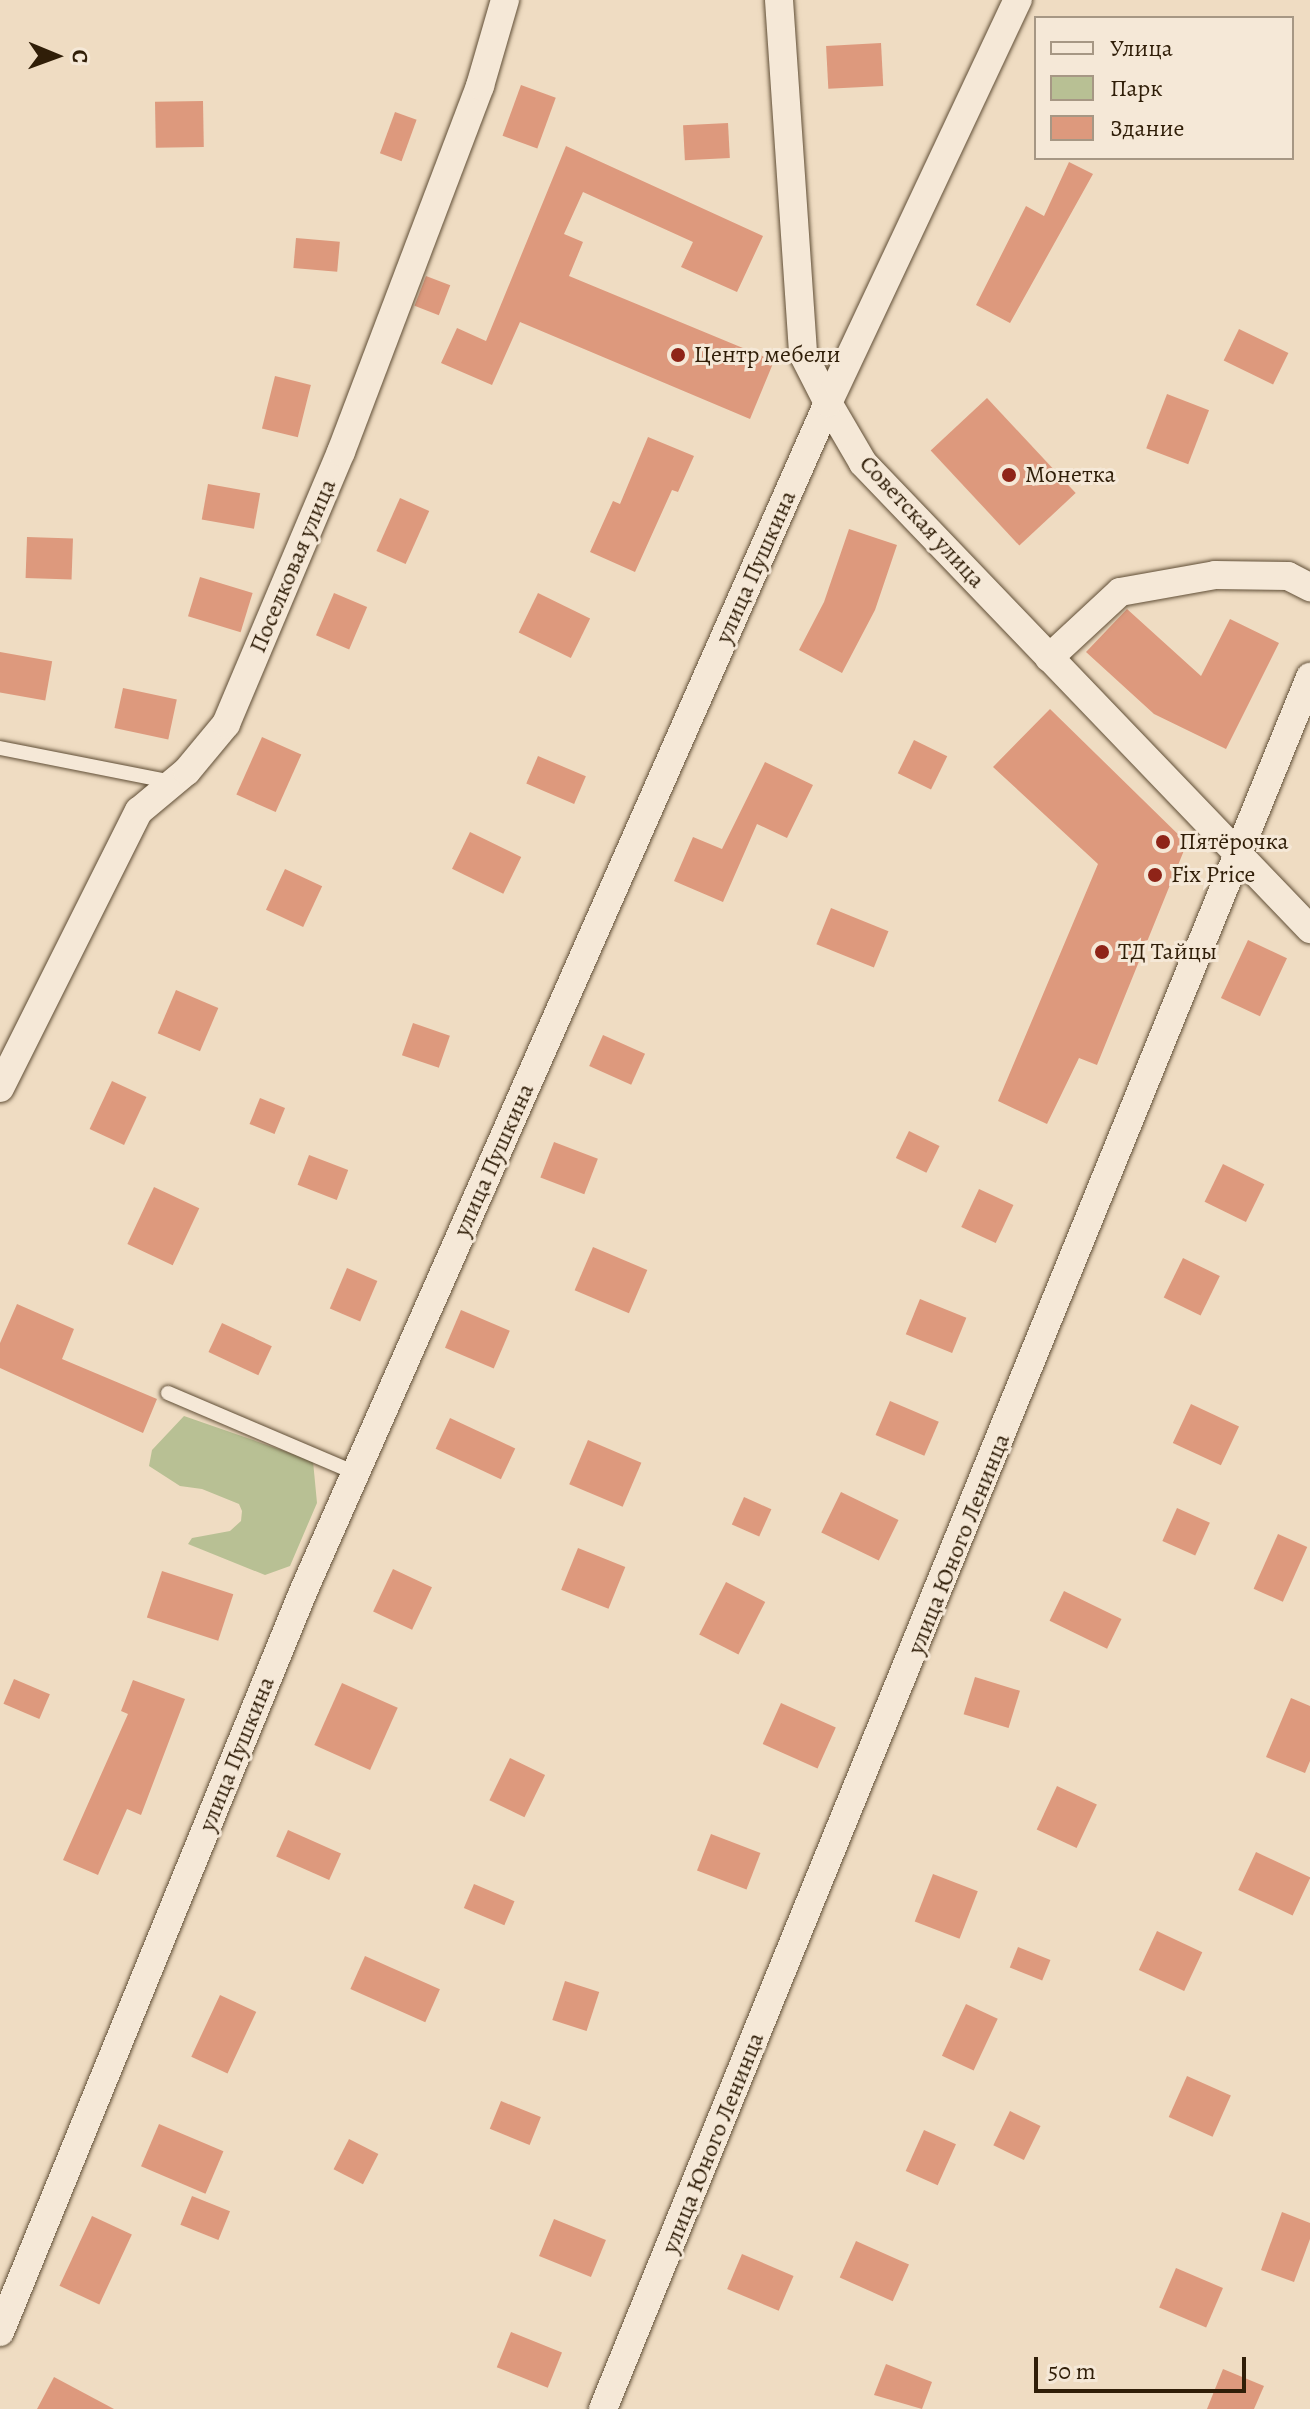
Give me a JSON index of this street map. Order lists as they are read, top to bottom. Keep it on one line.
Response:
{"streets":{"street":["Советская улица","Поселковая улица","улица Пушкина","улица Юного Ленинца"]},"crossings":[["Советская улица","улица Пушкина"],["Советская улица","улица Юного Ленинца"]],"places":["Центр мебели","Монетка","Пятёрочка","Fix Price","ТД Тайцы"],"legend":["Улица","Парк","Здание"],"scale_bar":"50 m","north":"right"}
